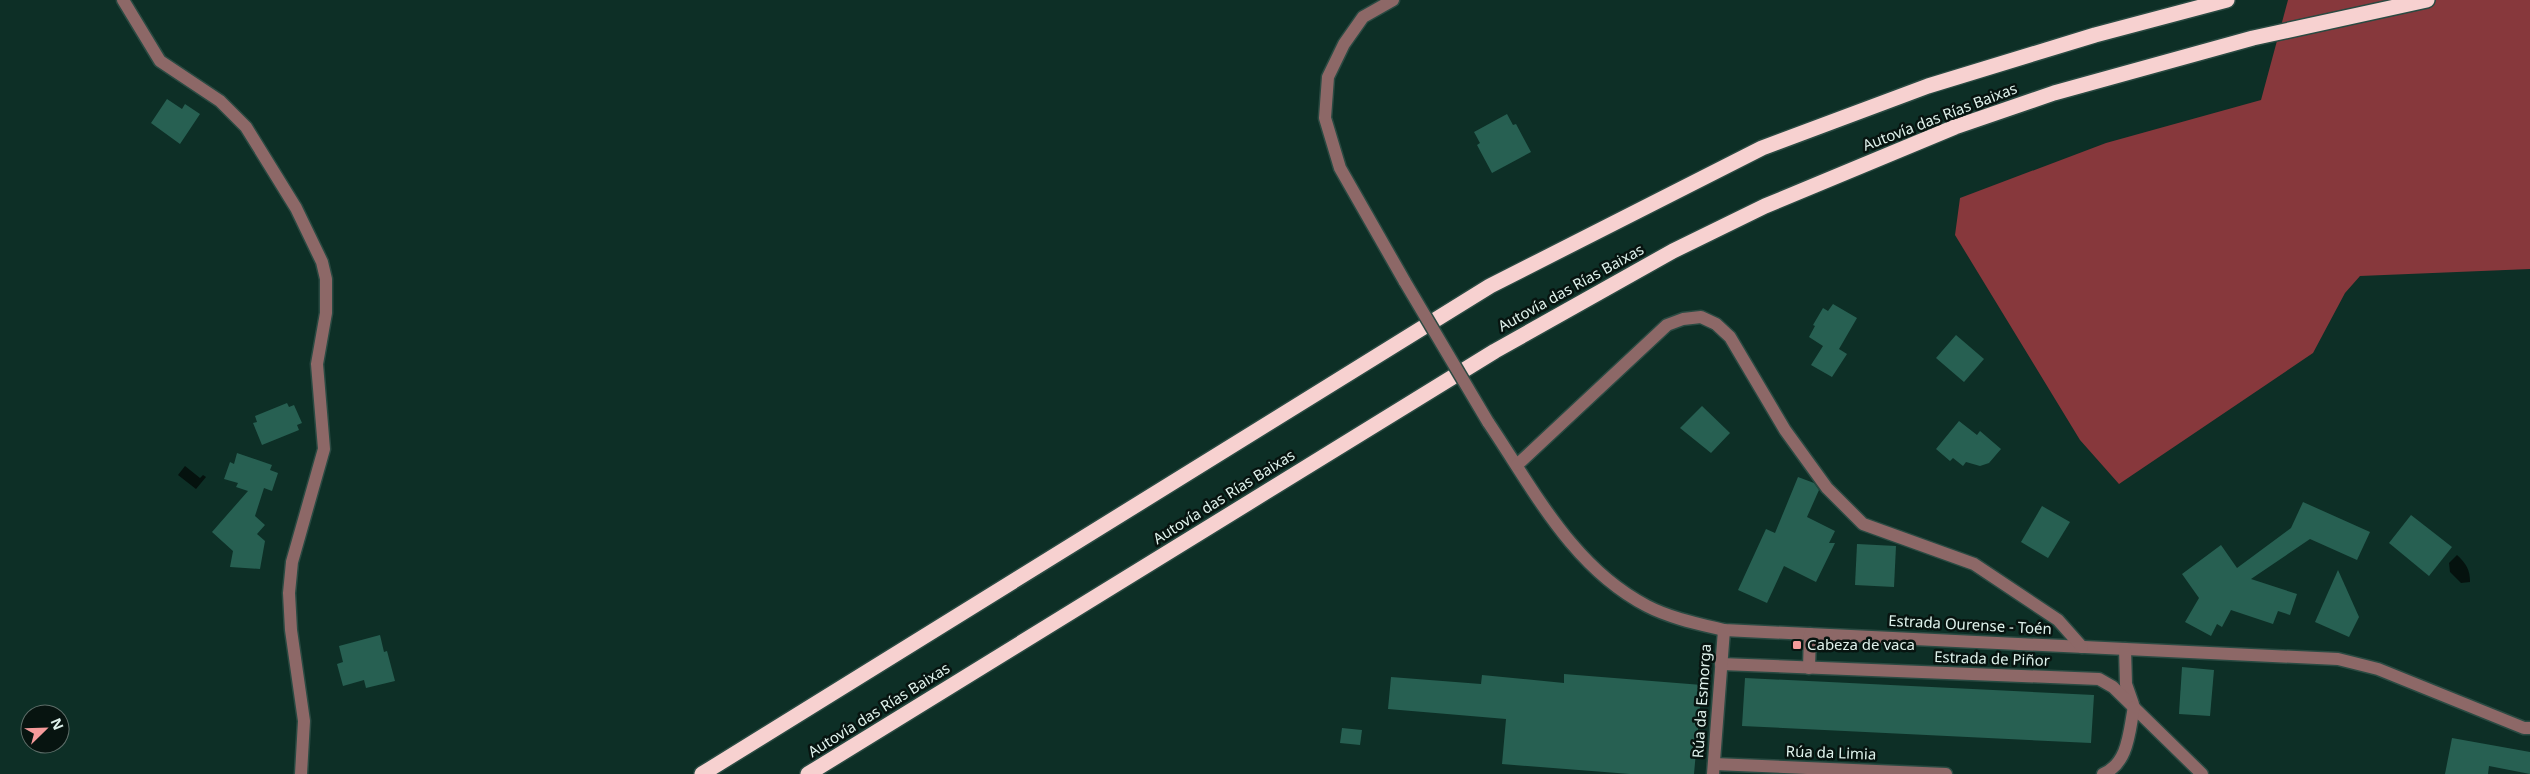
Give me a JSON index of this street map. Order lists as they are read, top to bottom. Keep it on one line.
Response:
{"streets":{"highway":["Autovía das Rías Baixas"],"street":["Estrada Ourense - Toén","Estrada de Piñor","Rúa da Esmorga","Rúa da Limia"]},"crossings":[["Estrada Ourense - Toén","Rúa da Esmorga"],["Estrada de Piñor","Rúa da Esmorga"],["Rúa da Esmorga","Rúa da Limia"]],"places":{"transit":["Cabeza de vaca"]},"north":"top right"}
